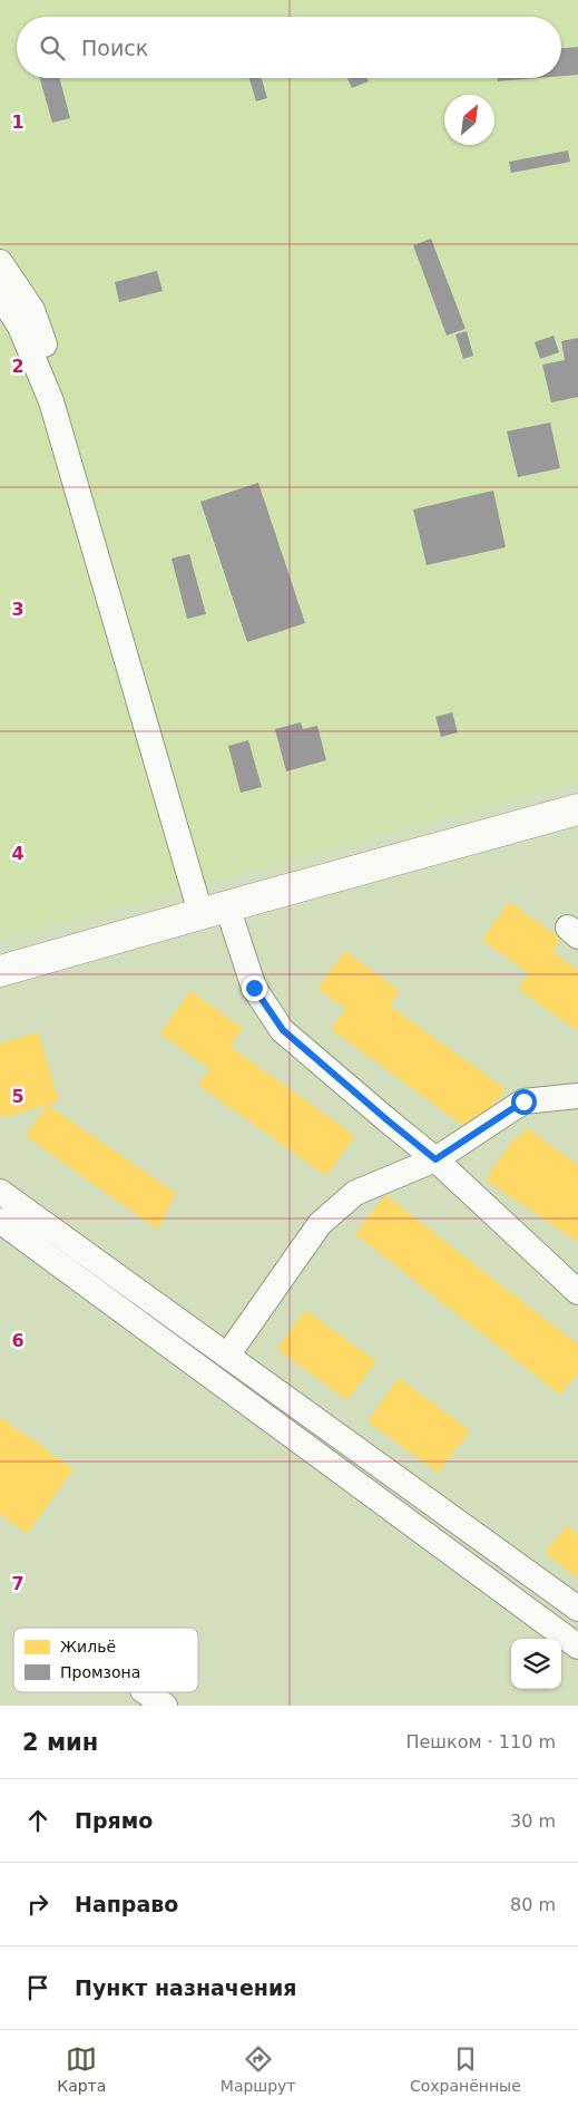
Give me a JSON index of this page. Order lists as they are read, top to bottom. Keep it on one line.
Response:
{"legend":["Жильё","Промзона"],"north":"top right","page":{"search":"Поиск","heading":["2 мин","Пешком · 110 m"],"list":[["Прямо","30 m"],["Направо","80 m"],"Пункт назначения"],"nav":["Карта","Маршрут","Сохранённые"]},"grid":{"rows":["1","2","3","4","5","6","7"]}}
